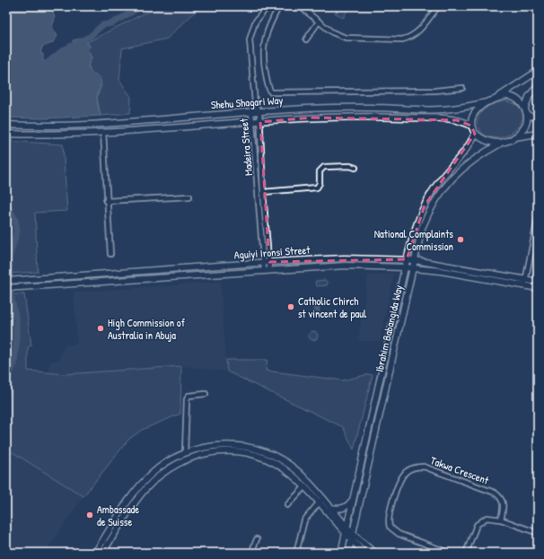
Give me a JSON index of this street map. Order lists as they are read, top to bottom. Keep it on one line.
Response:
{"streets":{"main road":["Shehu Shagari Way","Aguiyi Ironsi Street","Ibrahim Babangida Way"],"street":["Madeira Street","Takwa Crescent"]},"crossings":[["Shehu Shagari Way","Madeira Street"],["Shehu Shagari Way","Ibrahim Babangida Way"],["Madeira Street","Aguiyi Ironsi Street"],["Aguiyi Ironsi Street","Ibrahim Babangida Way"]],"places":["National Complaints Commission","Catholic Chirch st vincent de paul","High Commission of Australia in Abuja","Ambassade de Suisse"]}
